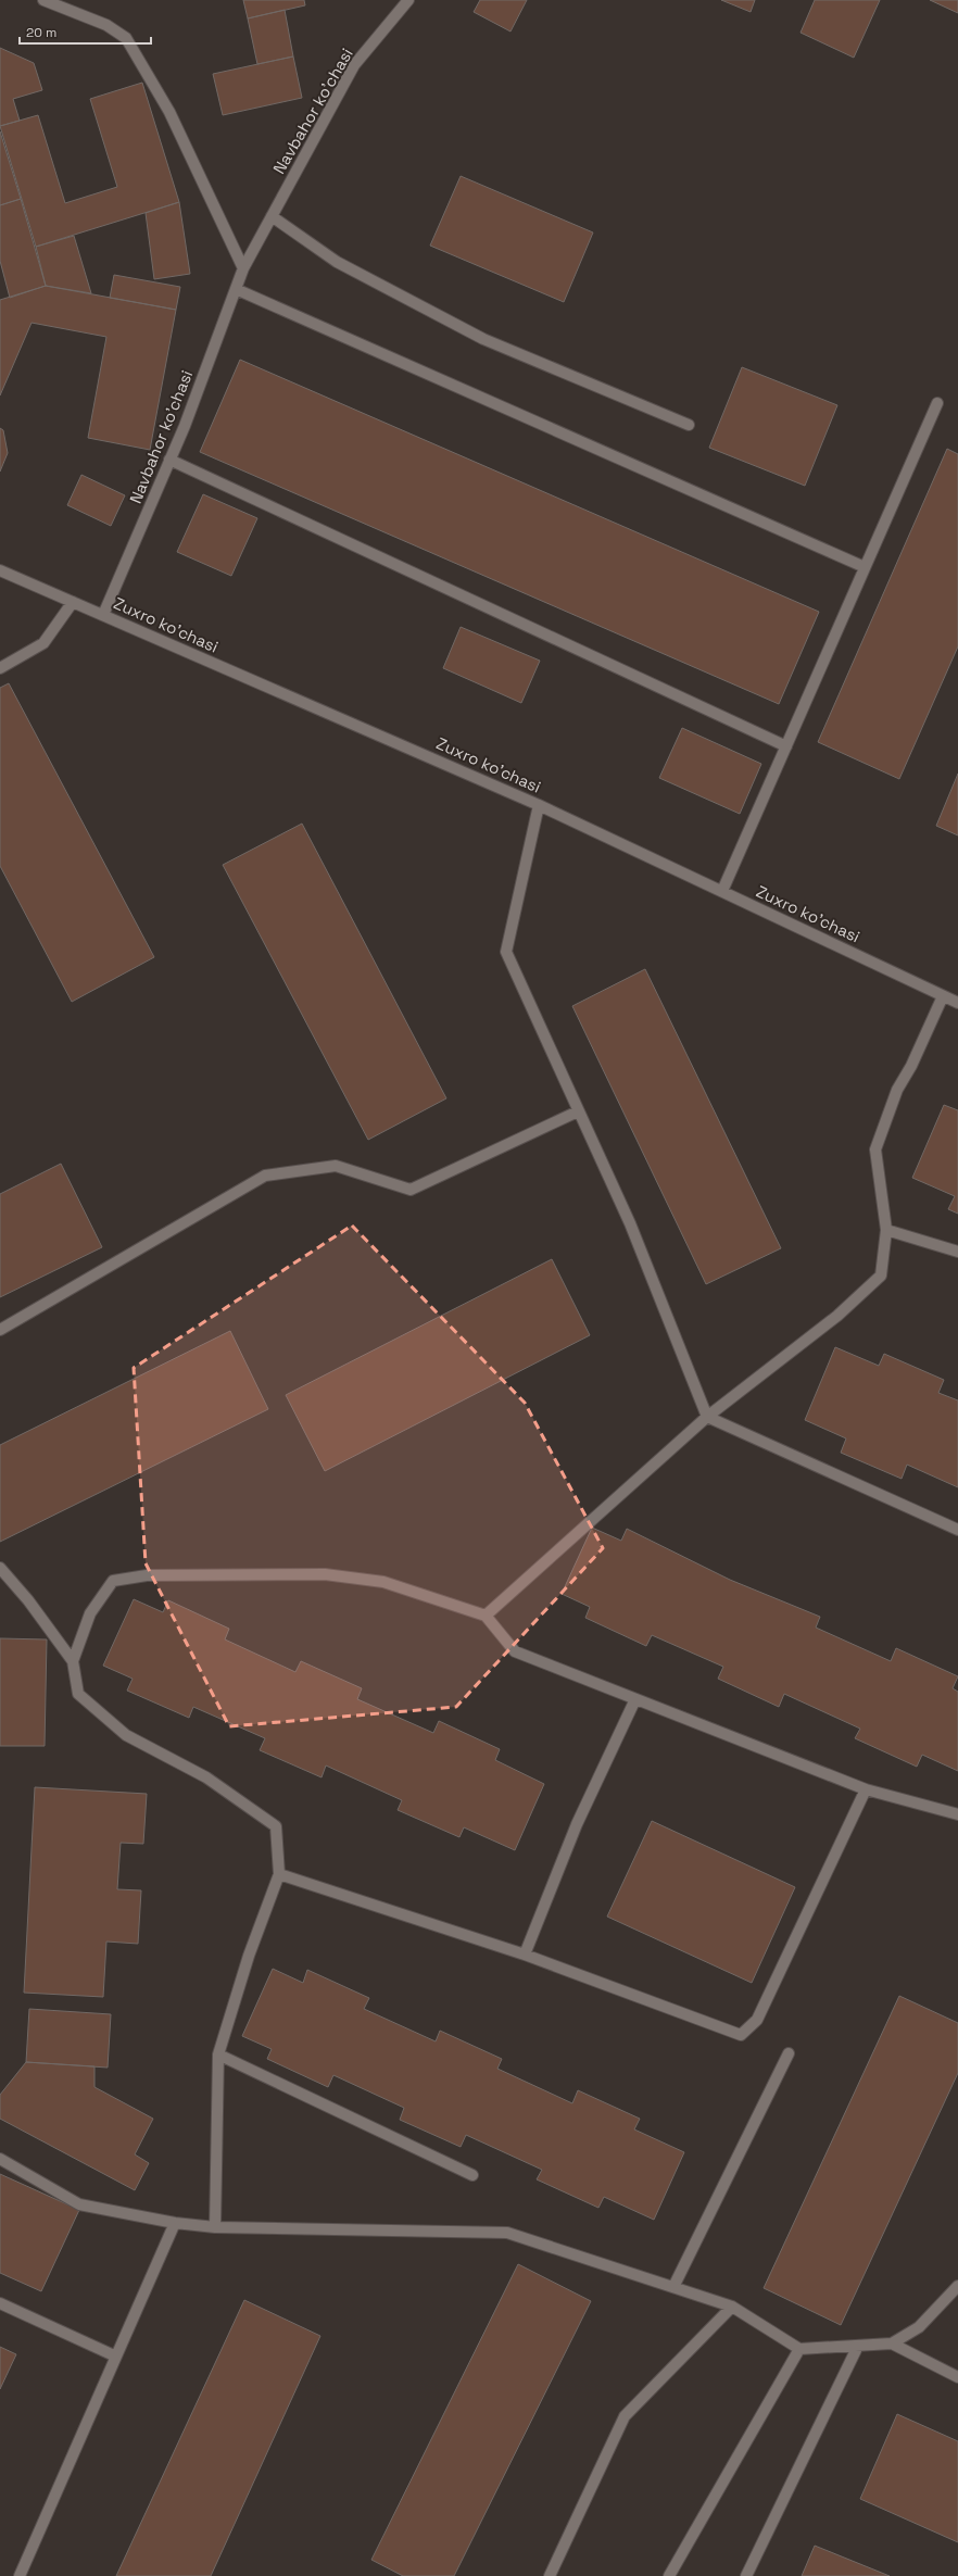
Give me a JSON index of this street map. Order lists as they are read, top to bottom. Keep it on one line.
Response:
{"streets":{"street":["Navbahor ko'chasi","Zuxro ko'chasi"]},"crossings":[["Navbahor ko'chasi","Zuxro ko'chasi"]],"scale_bar":"20 m"}
